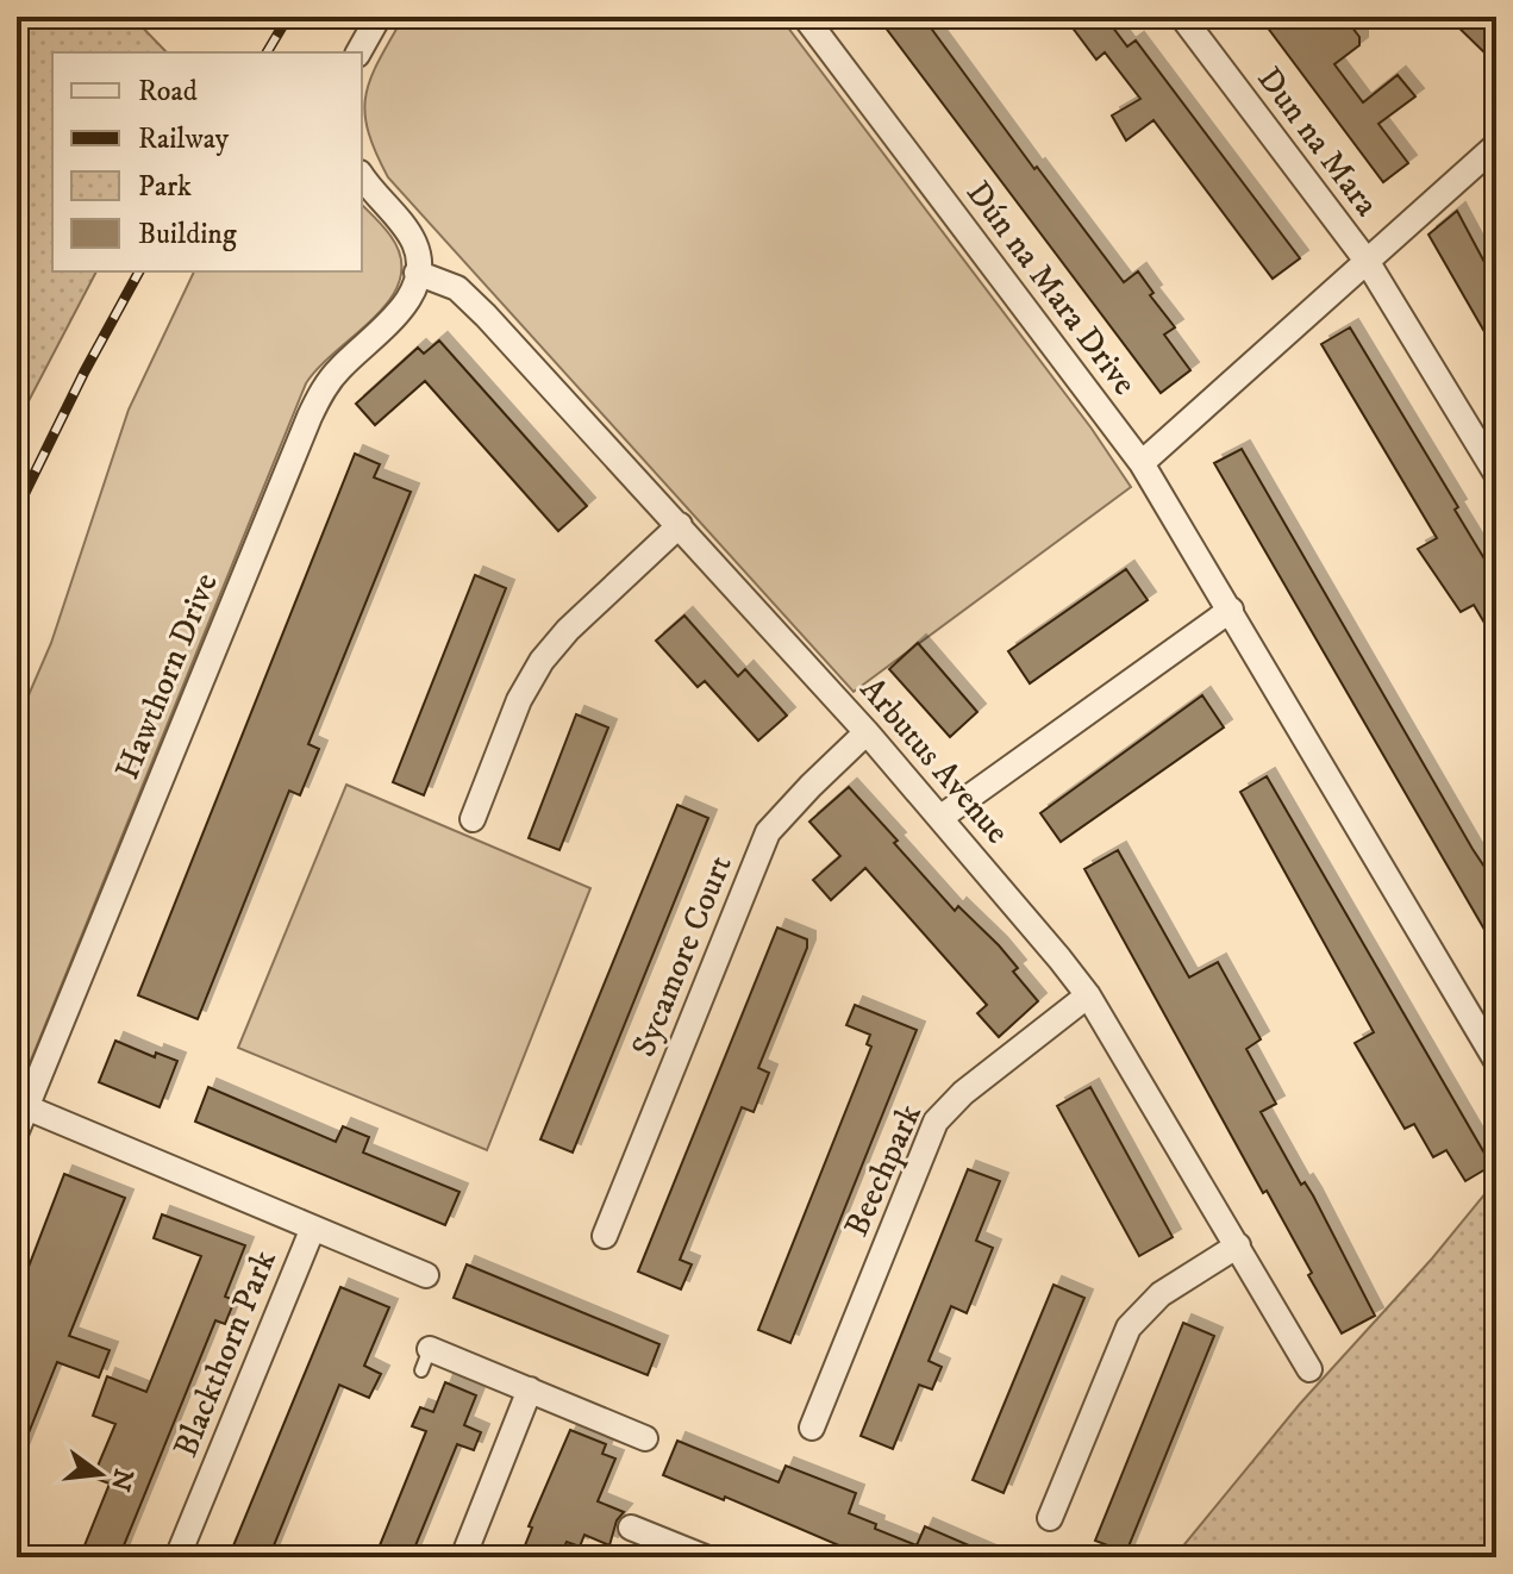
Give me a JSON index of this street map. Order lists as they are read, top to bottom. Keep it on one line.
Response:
{"streets":{"street":["Dun na Mara","Dún na Mara Drive","Hawthorn Drive","Arbutus Avenue","Sycamore Court","Beechpark","Blackthorn Park"]},"crossings":[["Dun na Mara","Dún na Mara Drive"],["Hawthorn Drive","Arbutus Avenue"],["Hawthorn Drive","Blackthorn Park"],["Arbutus Avenue","Sycamore Court"],["Arbutus Avenue","Beechpark"]],"legend":["Road","Railway","Park","Building"],"north":"right"}
